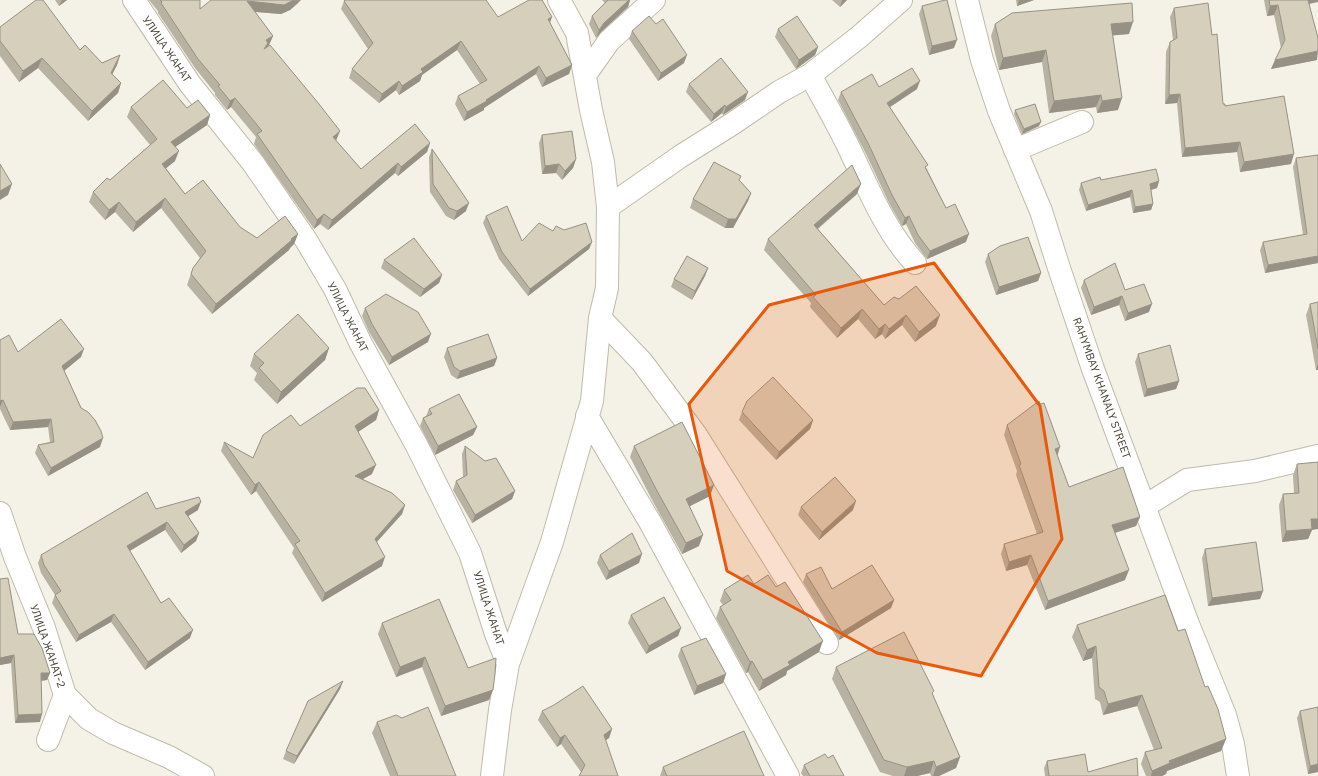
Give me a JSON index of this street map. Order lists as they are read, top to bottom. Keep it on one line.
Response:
{"streets":{"street":["УЛИЦА ЖАНАТ","RAHYMBAY KHANALY STREET","УЛИЦА ЖАНАТ-2"]}}
